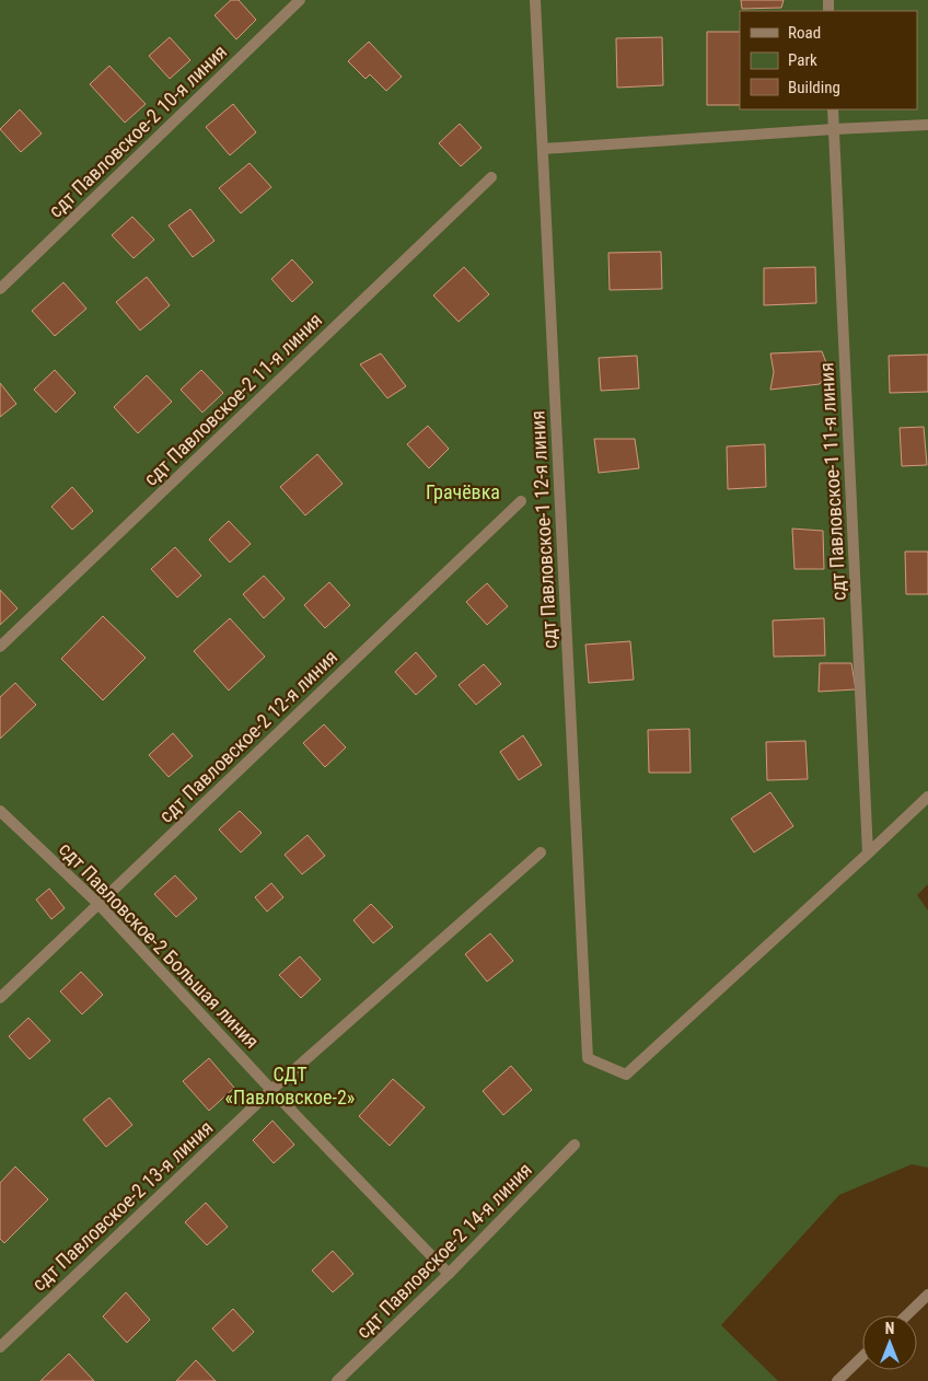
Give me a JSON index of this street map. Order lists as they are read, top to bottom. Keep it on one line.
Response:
{"streets":{"street":["сдт Павловское-2 10-я линия","сдт Павловское-2 11-я линия","сдт Павловское-1 11-я линия","сдт Павловское-1 12-я линия","сдт Павловское-2 12-я линия","сдт Павловское-2 Большая линия","сдт Павловское-2 13-я линия","сдт Павловское-2 14-я линия"]},"crossings":[["сдт Павловское-1 11-я линия","сдт Павловское-1 12-я линия"],["сдт Павловское-2 12-я линия","сдт Павловское-2 Большая линия"],["сдт Павловское-2 Большая линия","сдт Павловское-2 13-я линия"],["сдт Павловское-2 Большая линия","сдт Павловское-2 14-я линия"]],"parks":["Грачёвка","СДТ «Павловское-2»"],"legend":["Road","Park","Building"],"north":"top"}
